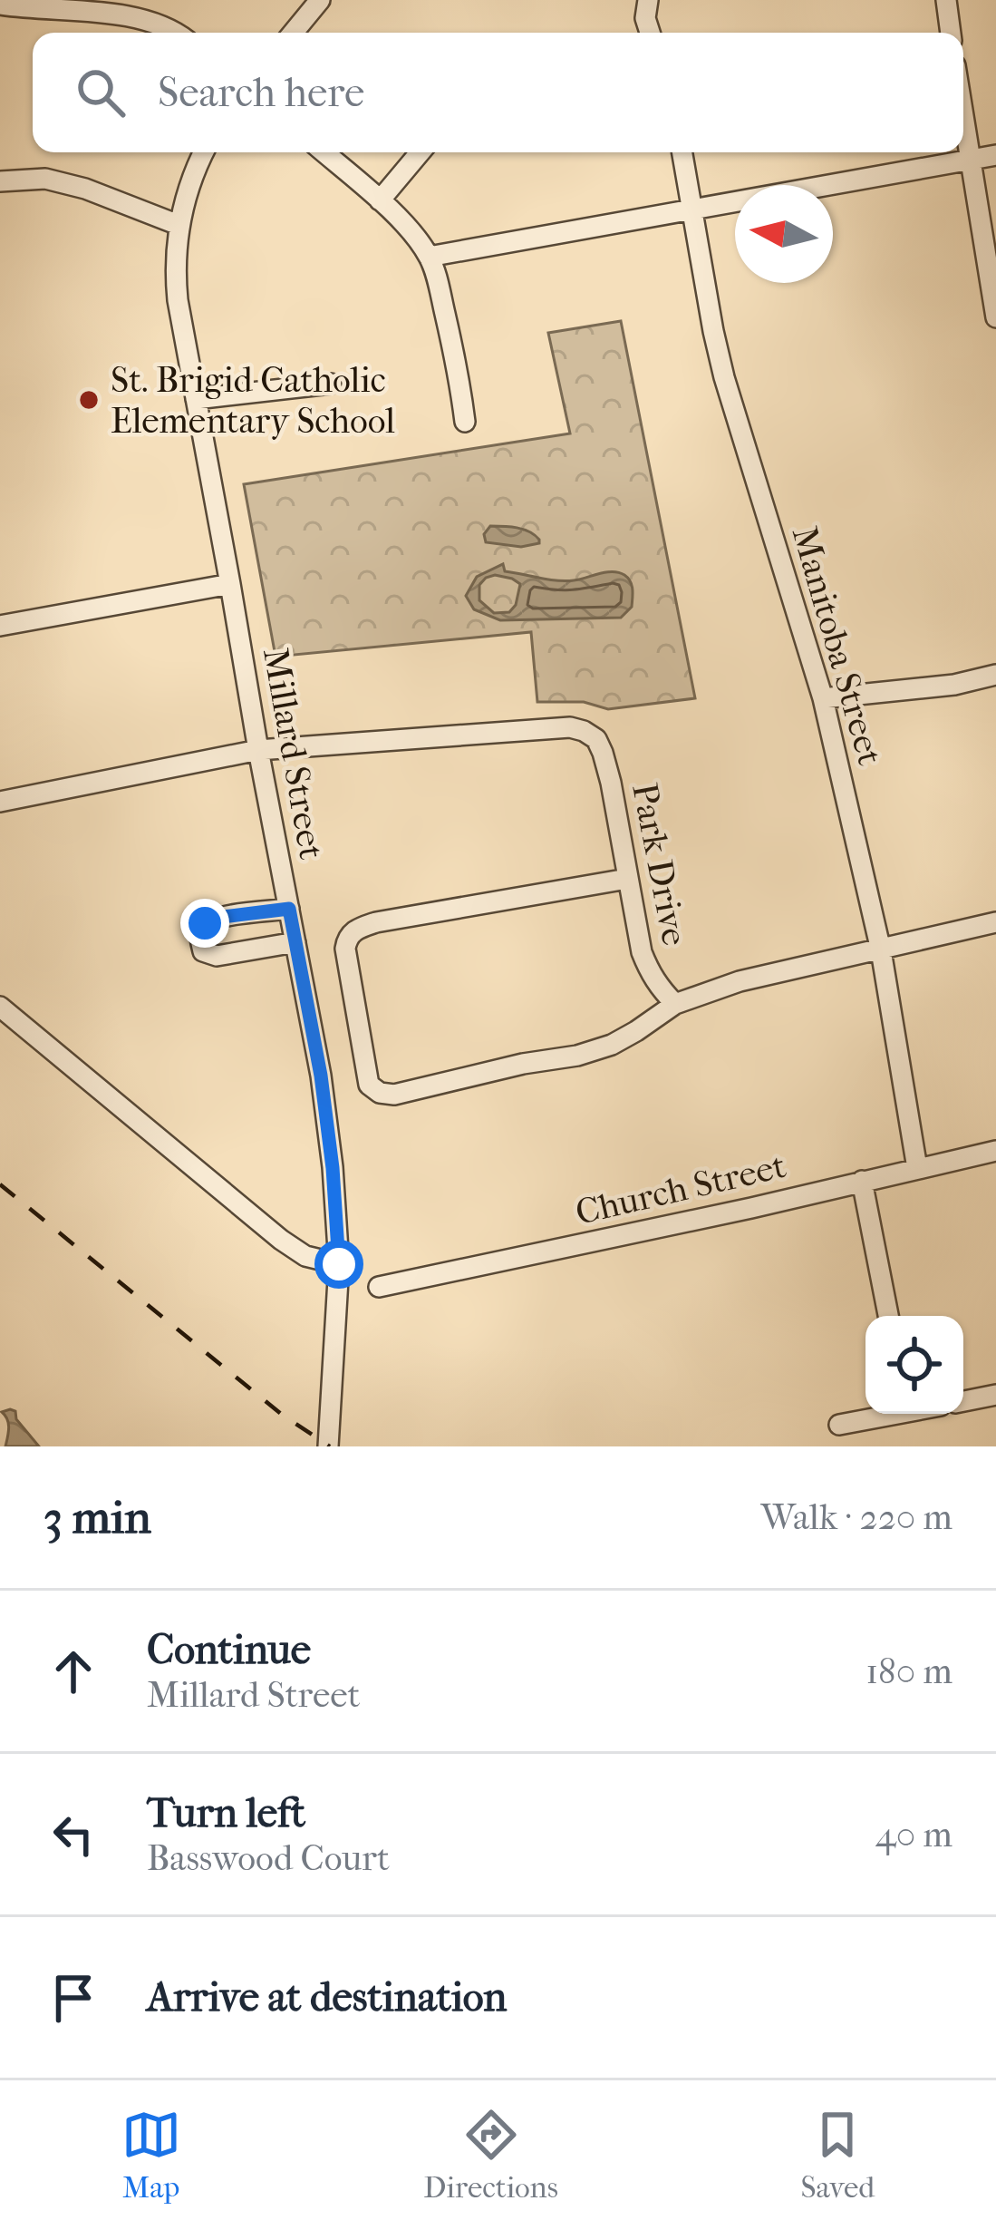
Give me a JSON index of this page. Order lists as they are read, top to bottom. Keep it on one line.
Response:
{"streets":{"street":["Manitoba Street","Millard Street","Park Drive","Church Street"]},"crossings":[["Manitoba Street","Park Drive"],["Manitoba Street","Church Street"],["Millard Street","Park Drive"]],"places":["St. Brigid Catholic Elementary School"],"north":"left","page":{"search":"Search here","heading":["3 min","Walk · 220 m"],"list":[["Continue","Millard Street","180 m"],["Turn left","Basswood Court","40 m"],"Arrive at destination"],"nav":["Map","Directions","Saved"]}}
